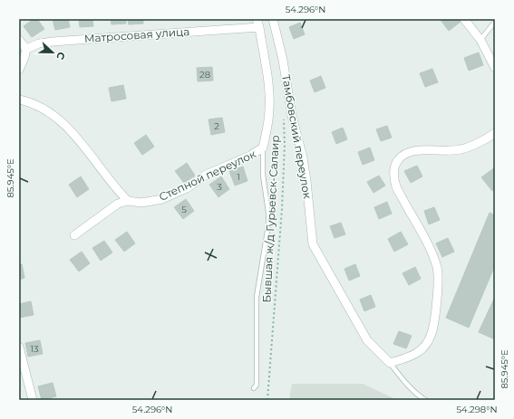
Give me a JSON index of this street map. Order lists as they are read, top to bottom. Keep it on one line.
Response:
{"streets":{"street":["Матросовая улица","Тамбовский переулок","Степной переулок"],"path":["Бывшая ж/д Гурьевск-Салаир"]},"house_numbers":["28","2","1","3","5","13"],"north":"right","coordinates":["54.296°N","85.945°E","54.298°N"]}
